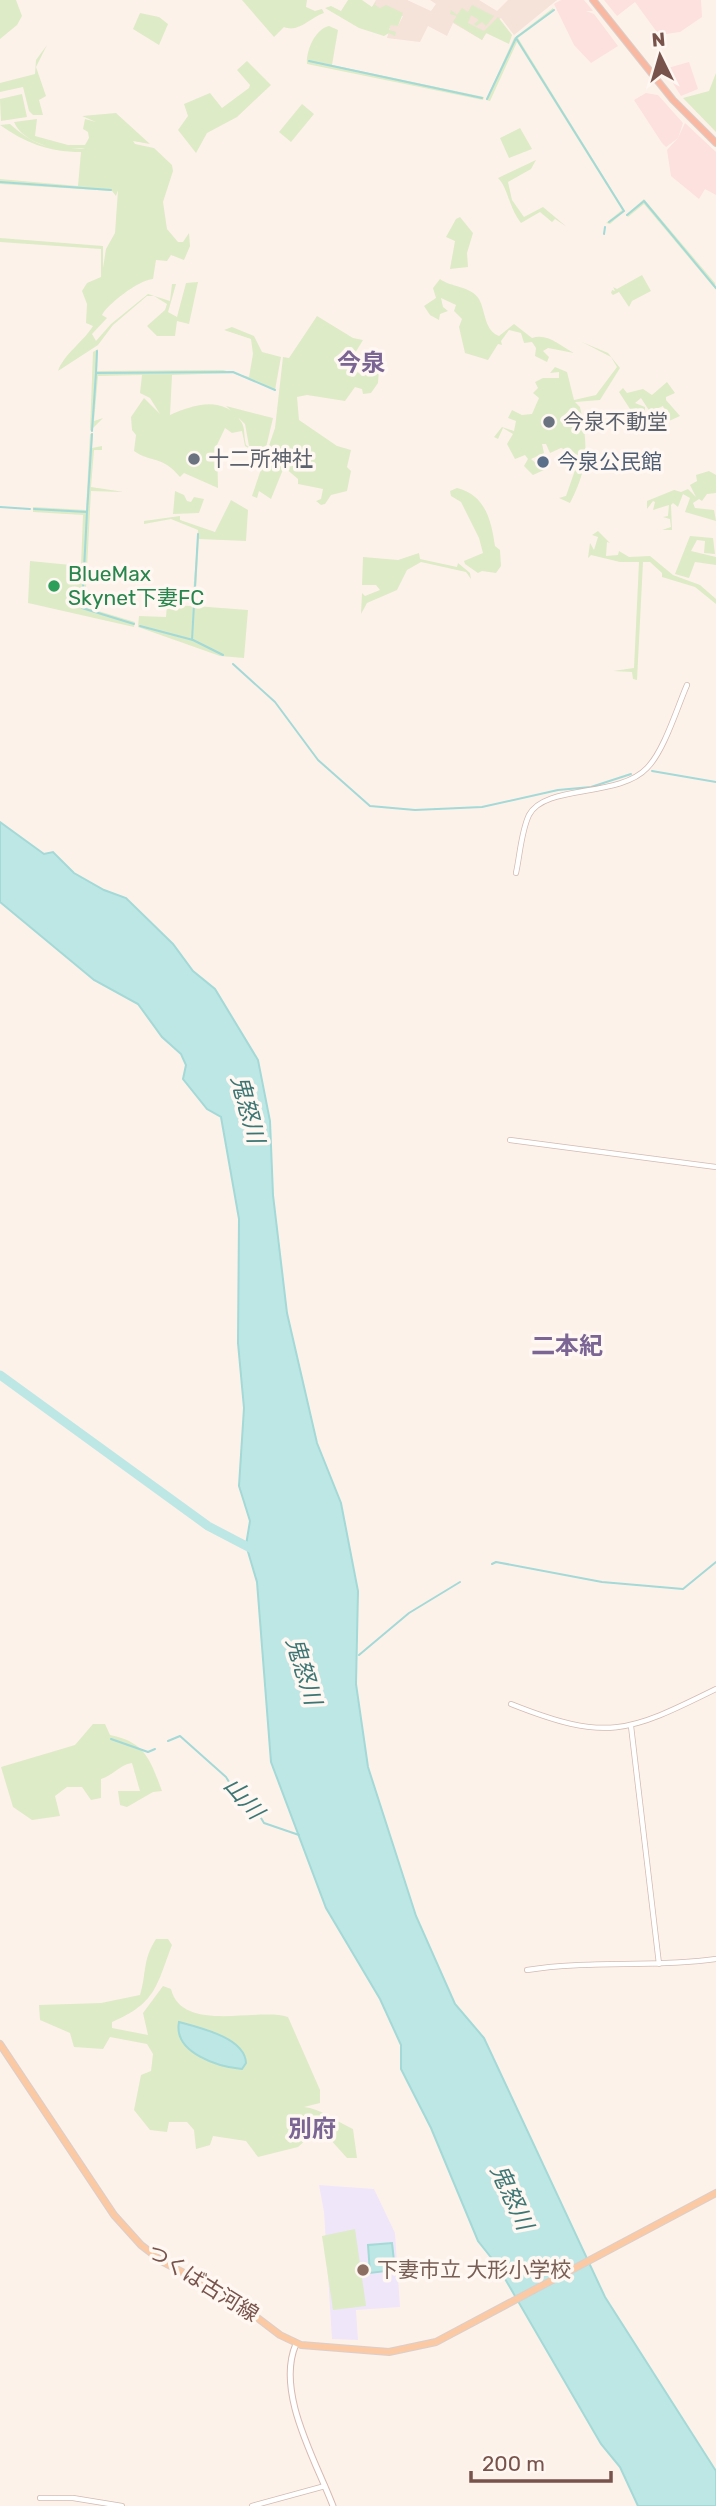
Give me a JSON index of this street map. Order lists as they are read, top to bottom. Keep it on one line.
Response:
{"streets":{"main road":["つくば古河線"]},"districts":["今泉","二本紀","別府"],"water":["鬼怒川","山川"],"places":["今泉不動堂","十二所神社","今泉公民館","BlueMax Skynet下妻FC","下妻市立 大形小学校"],"scale_bar":"200 m","north":"top"}
